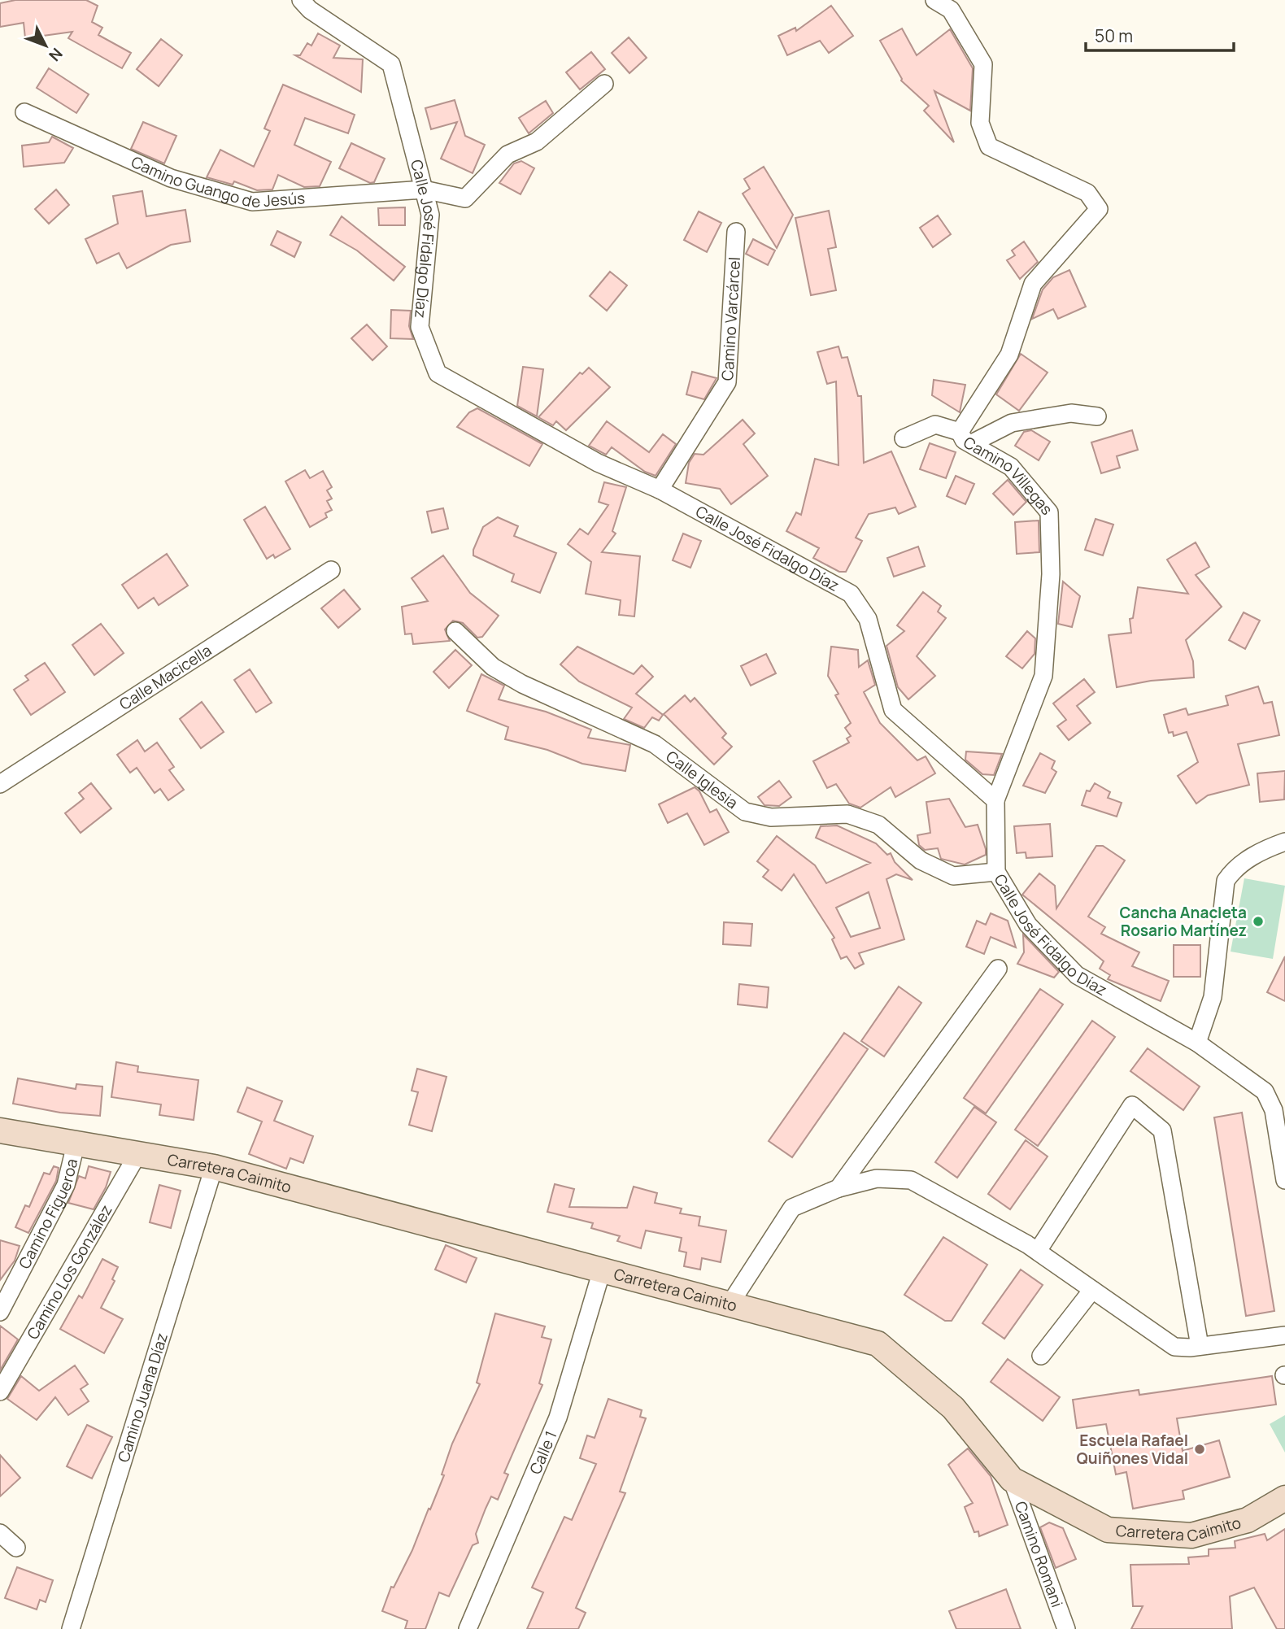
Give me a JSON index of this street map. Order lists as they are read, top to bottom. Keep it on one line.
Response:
{"streets":{"street":["Camino Guango de Jesús","Calle José Fidalgo Díaz","Camino Varcárcel","Camino Villegas","Calle Macicella","Calle Iglesia","Carretera Caimito","Camino Figueroa","Camino Los González","Camino Juana Díaz","Calle 1","Camino Romani"]},"crossings":[["Camino Guango de Jesús","Calle José Fidalgo Díaz"],["Calle José Fidalgo Díaz","Camino Varcárcel"],["Calle José Fidalgo Díaz","Camino Villegas"],["Calle José Fidalgo Díaz","Calle Iglesia"],["Carretera Caimito","Camino Figueroa"],["Carretera Caimito","Camino Los González"],["Carretera Caimito","Camino Juana Díaz"],["Carretera Caimito","Calle 1"],["Carretera Caimito","Camino Romani"]],"places":["Cancha Anacleta Rosario Martínez","Escuela Rafael Quiñones Vidal"],"scale_bar":"50 m","north":"bottom right"}
